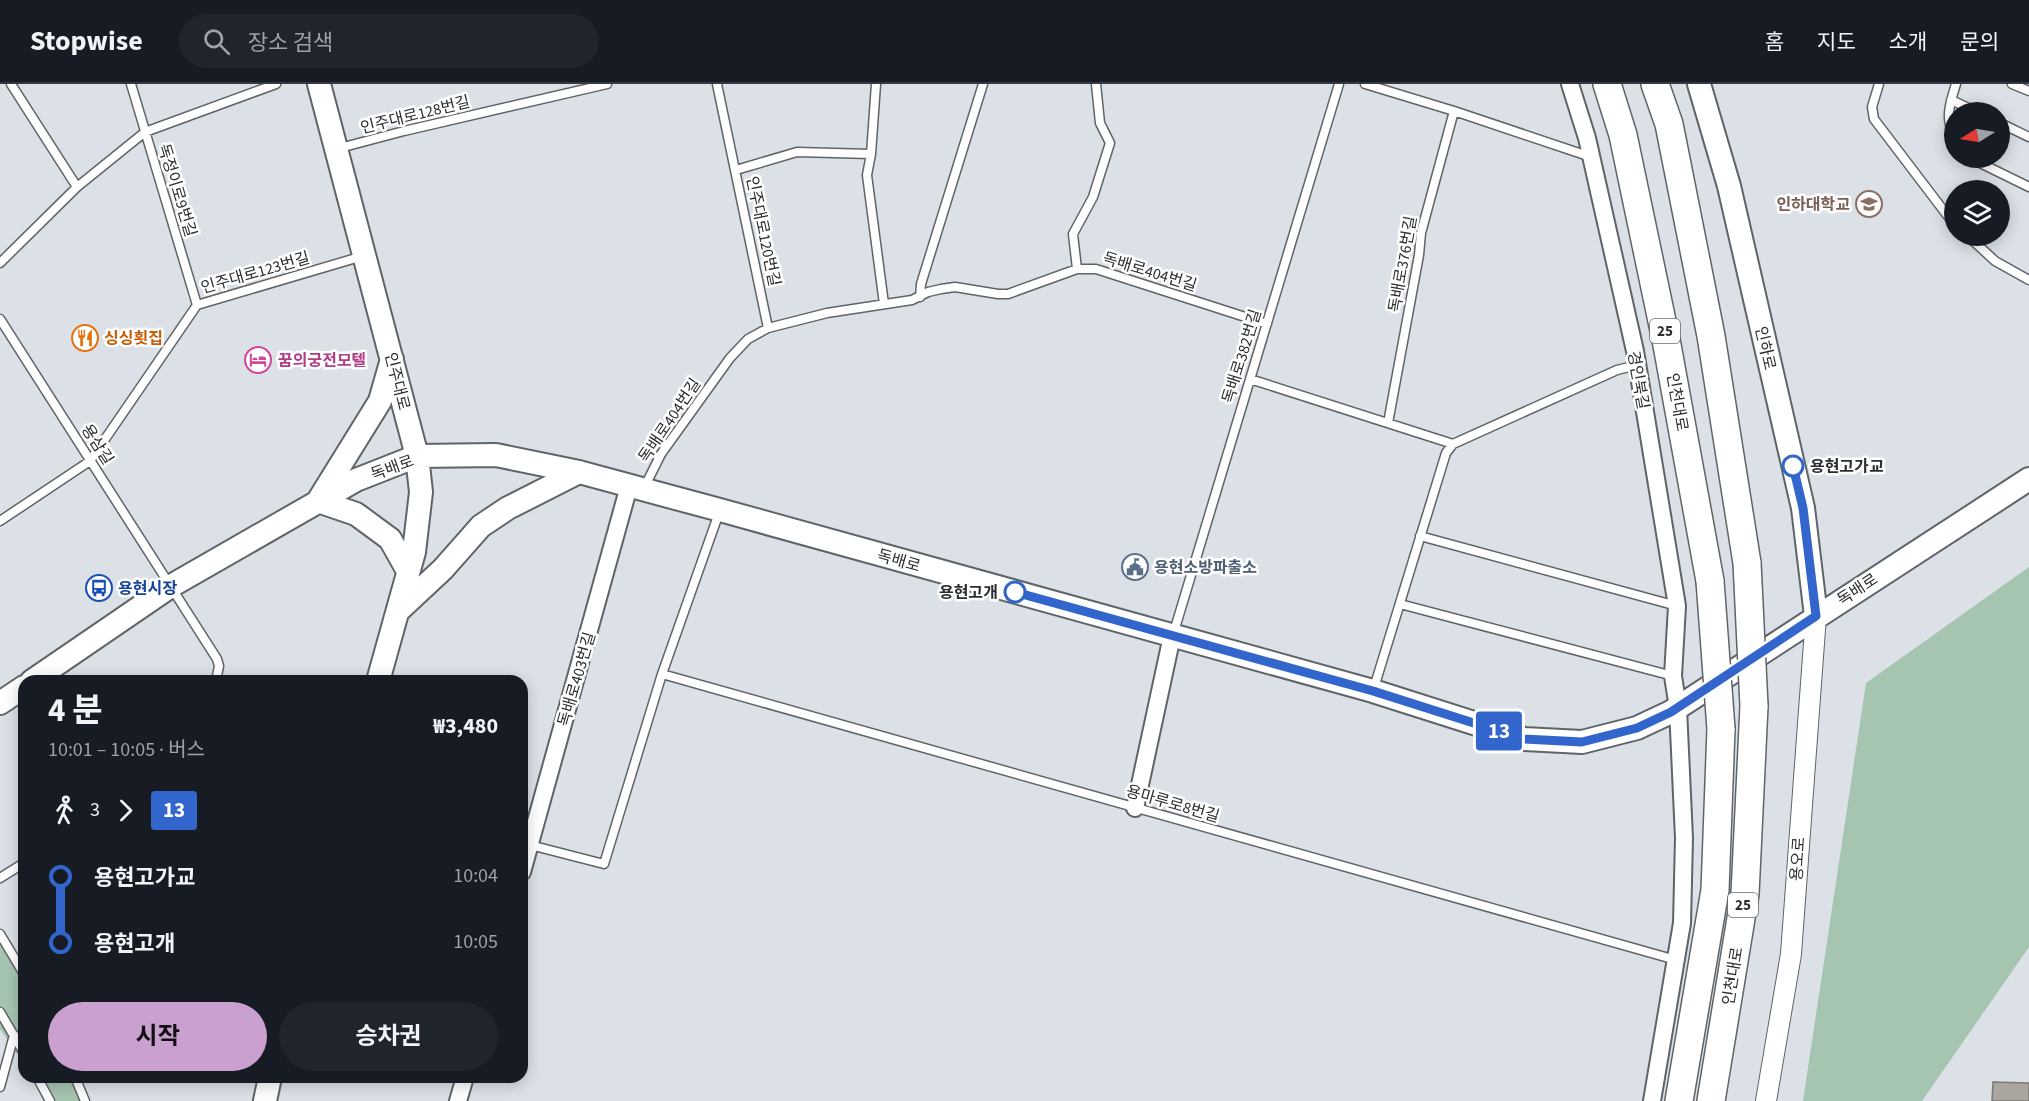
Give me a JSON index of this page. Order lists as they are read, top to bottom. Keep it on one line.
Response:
{"streets":{"highway":["25","인천대로"],"main road":["인하로","인주대로","독배로"],"street":["경인북길","독배로403번길","용오로"],"lane":["인주대로128번길","독정이로9번길","인주대로120번길","독배로376번길","독배로404번길","인주대로123번길","독배로382번길","용삼길","용마루로8번길"]},"crossings":[["인주대로128번길","인주대로"],["독정이로9번길","인주대로123번길"],["인주대로120번길","독배로404번길"],["독배로404번길","독배로382번길"],["독배로404번길","독배로"],["독배로404번길","독배로403번길"],["인주대로123번길","인주대로"],["인주대로123번길","용삼길"],["인하로","독배로"],["인하로","용오로"],["독배로382번길","독배로"],["경인북길","독배로"],["경인북길","용마루로8번길"],["인주대로","독배로"],["용삼길","독배로"],["독배로","독배로403번길"],["독배로","용오로"]],"places":{"school or university":["인하대학교"],"restaurant":["싱싱횟집"],"hotel":["꿈의궁전모텔"],"other":["용현고가교","용현고개"],"public building":["용현소방파출소"],"bus stop":["용현시장"]},"lines":["bus line 13"],"north":"left","page":{"header":"Stopwise","search":"장소 검색","nav":["홈","지도","소개","문의"],"on_map":"13","heading":["4 분","10:01 – 10:05 · 버스","₩3,480"],"legs":["3","13"],"list":[{"name":"용현고가교","value":"10:04"},{"name":"용현고개","value":"10:05"}],"buttons":["시작","승차권"]}}
